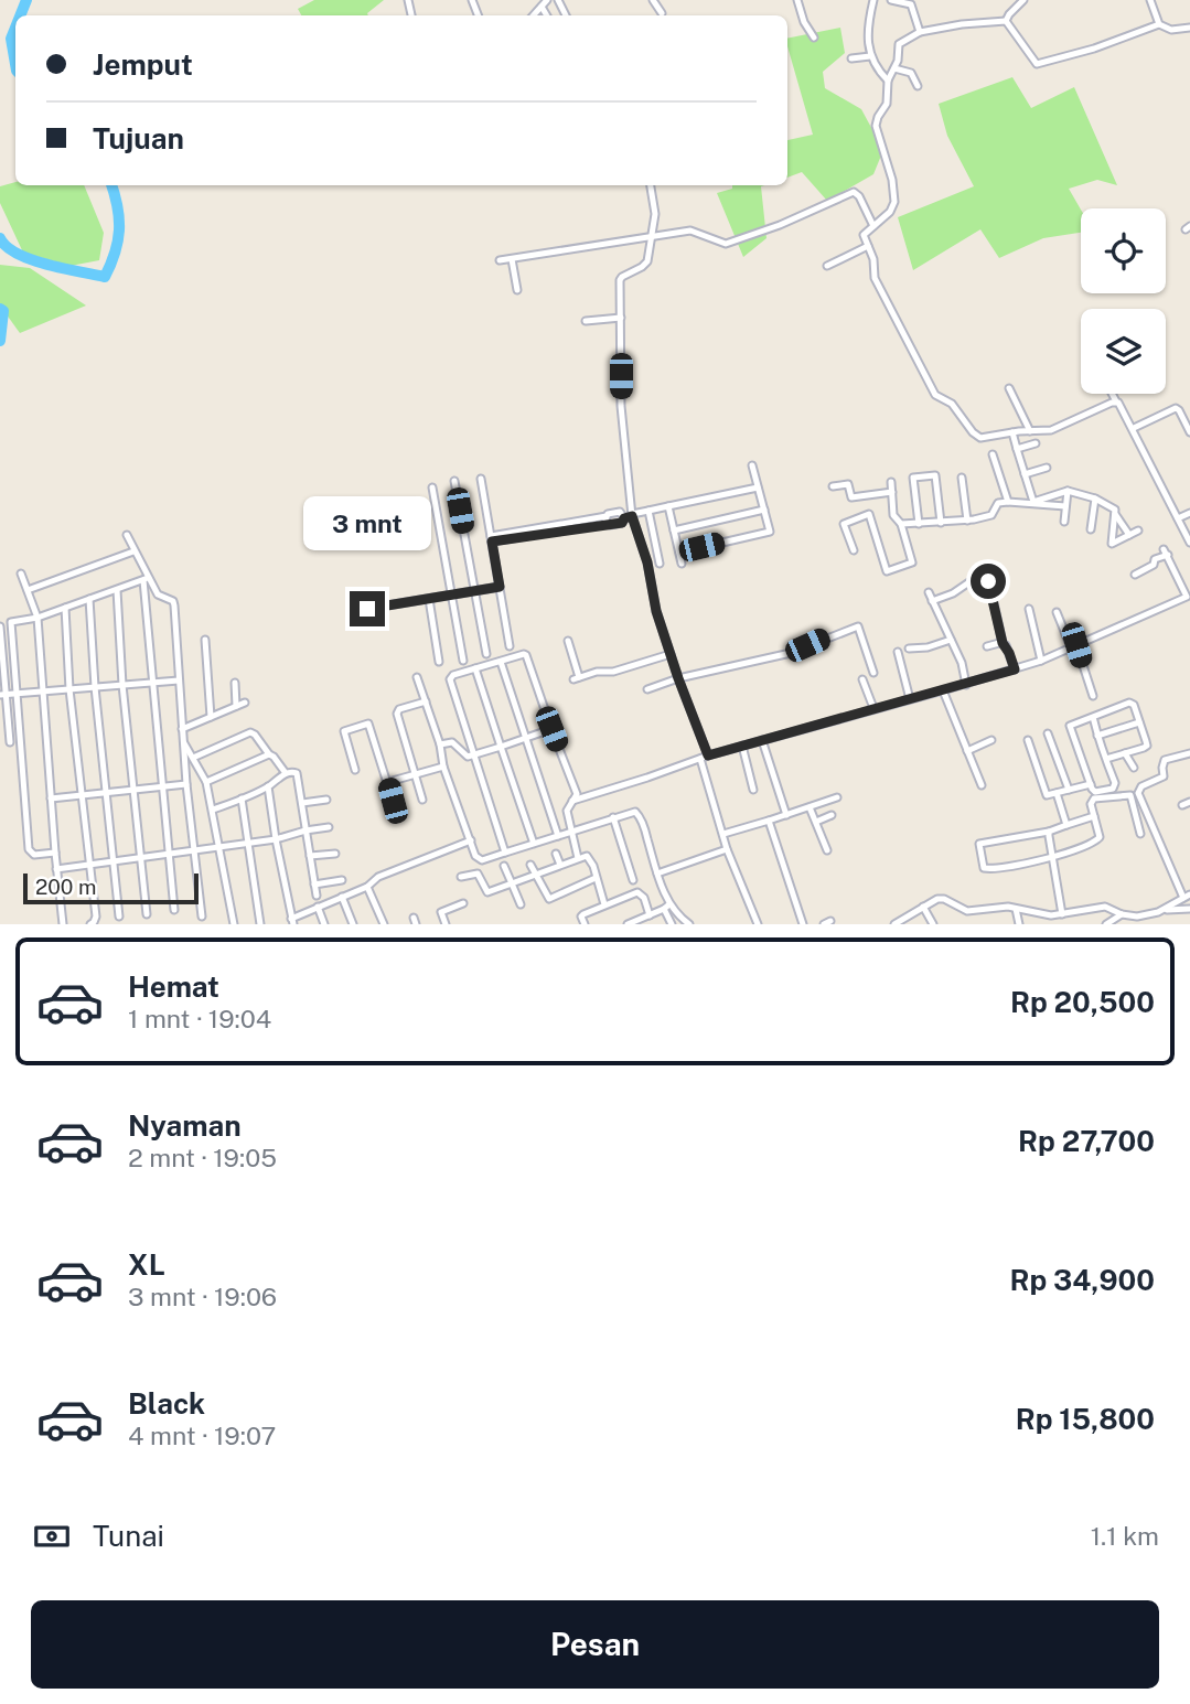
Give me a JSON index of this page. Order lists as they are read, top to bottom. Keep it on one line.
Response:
{"scale_bar":"200 m","page":{"banner":["Jemput","Tujuan"],"bubble":"3 mnt","scale":"200 m","list":[{"name":"Hemat","note":"1 mnt · 19:04","value":"Rp 20,500"},{"name":"Nyaman","note":"2 mnt · 19:05","value":"Rp 27,700"},{"name":"XL","note":"3 mnt · 19:06","value":"Rp 34,900"},{"name":"Black","note":"4 mnt · 19:07","value":"Rp 15,800"}],"pay":["Tunai","1.1 km"],"buttons":"Pesan"}}
